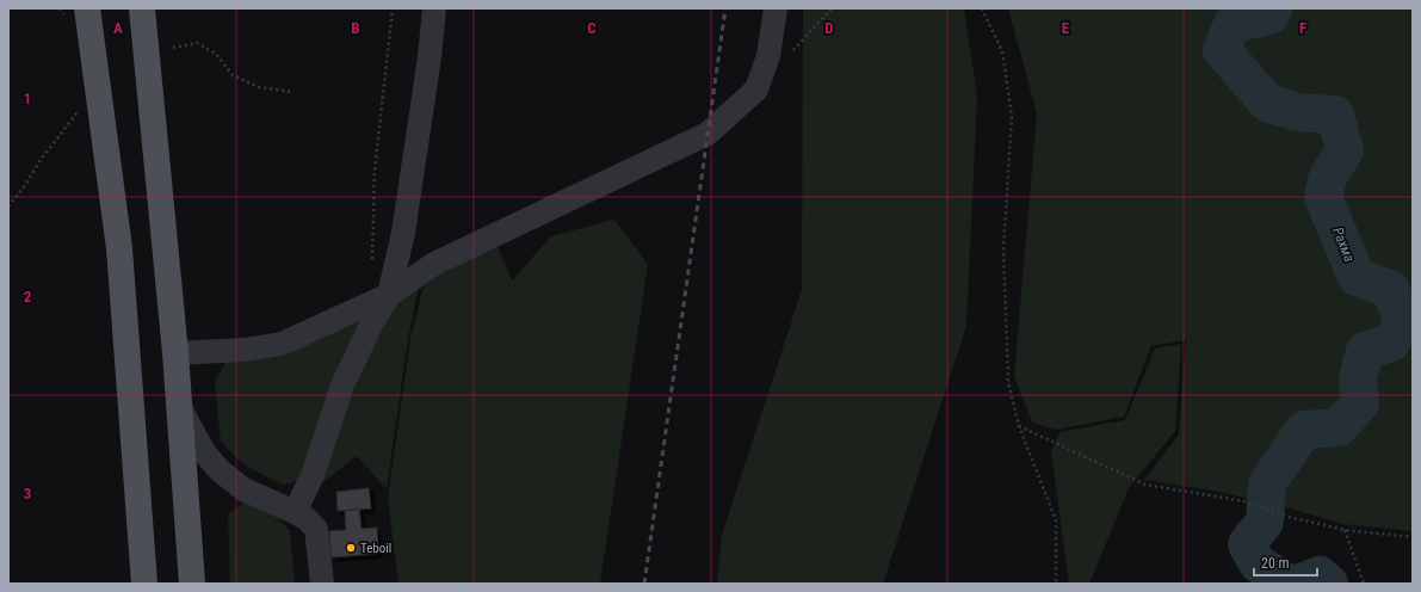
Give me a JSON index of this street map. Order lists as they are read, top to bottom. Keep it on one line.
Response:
{"water":["Рахма"],"places":["Teboil"],"scale_bar":"20 m","grid":{"columns":["A","B","C","D","E","F"],"rows":["1","2","3"]}}
